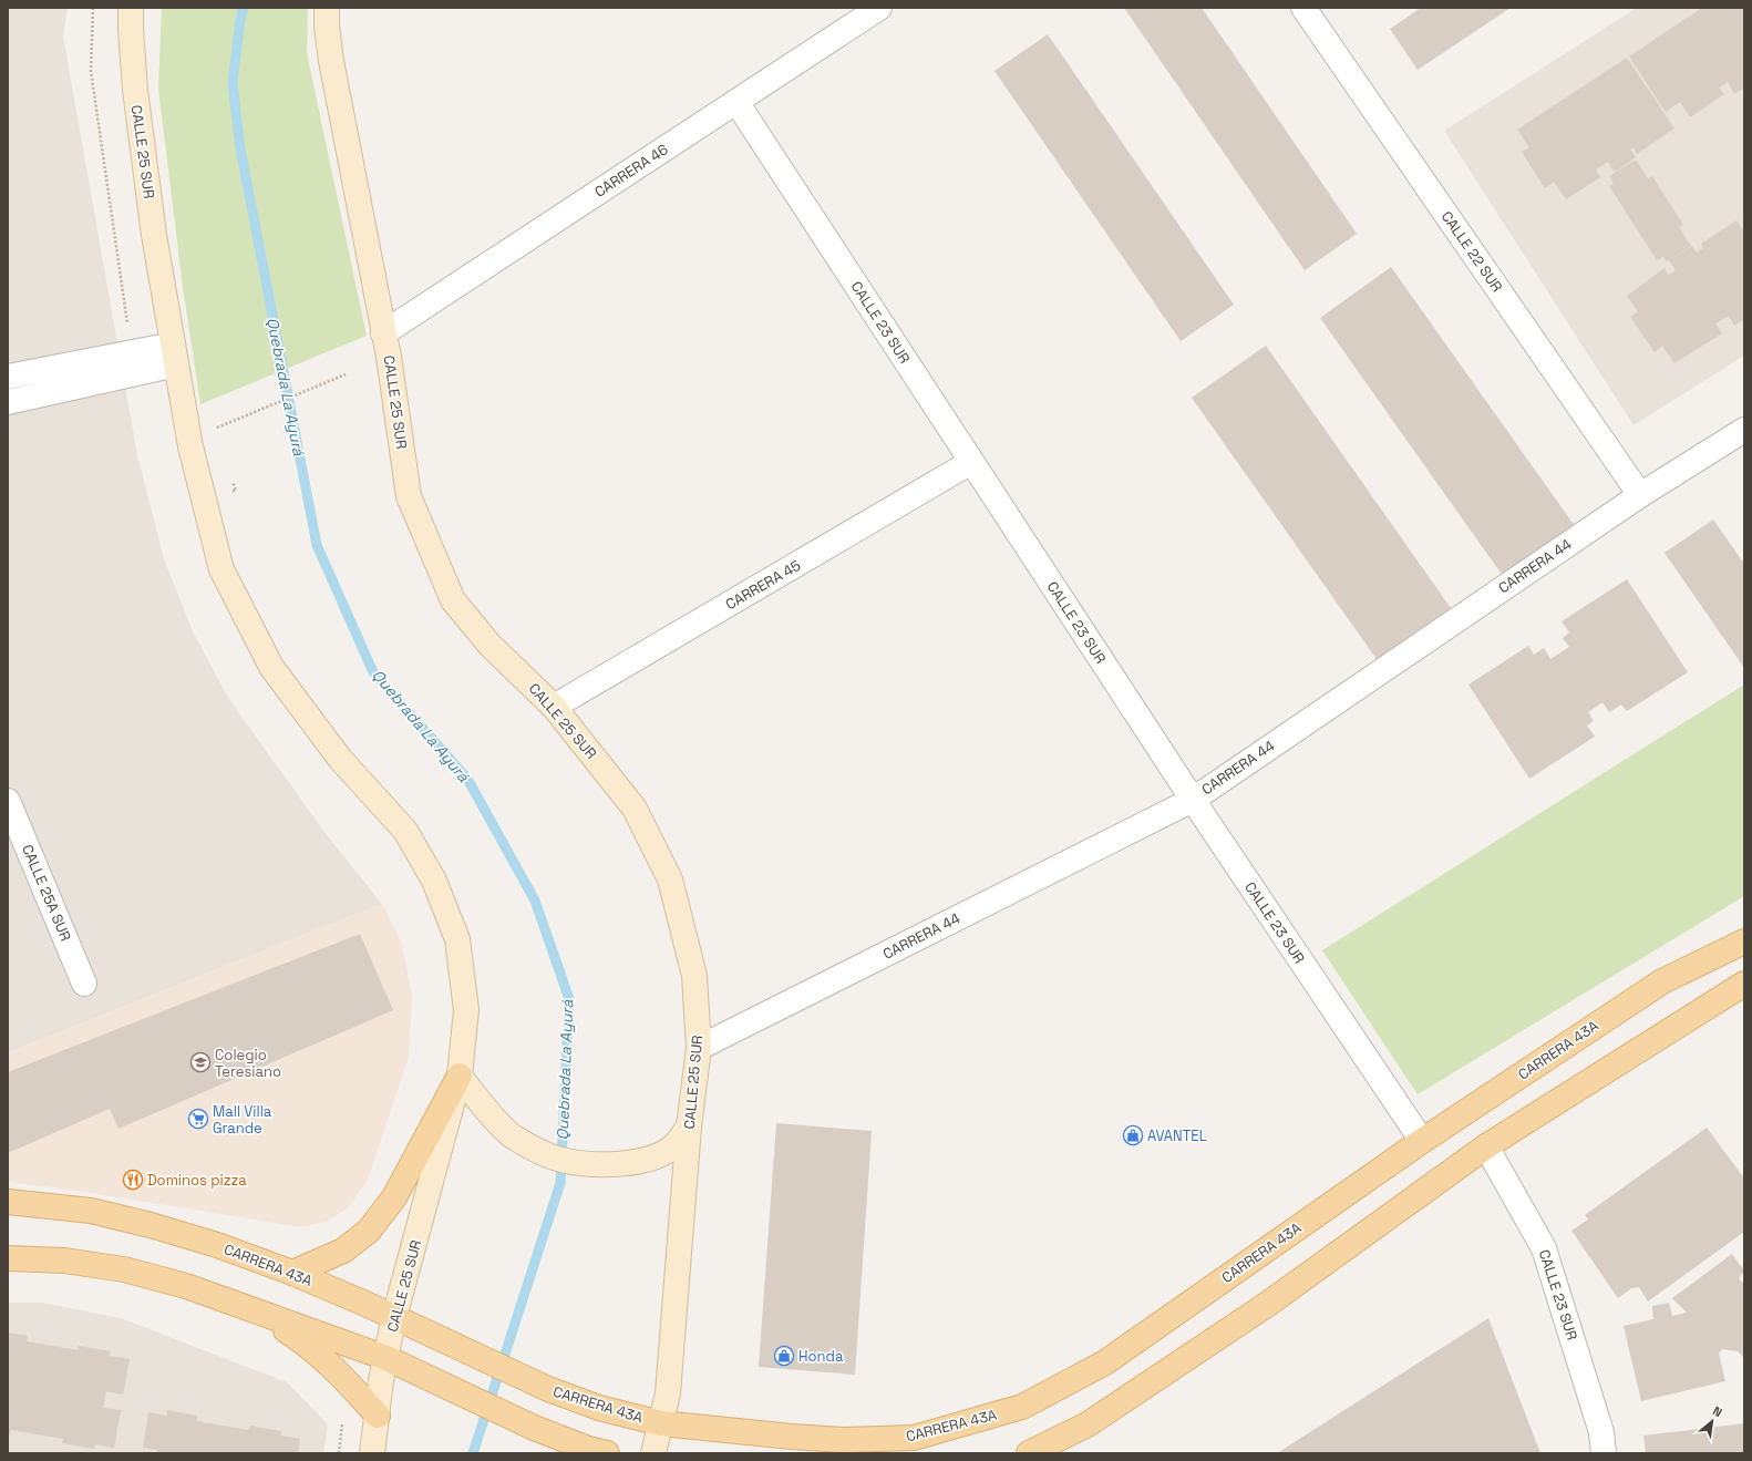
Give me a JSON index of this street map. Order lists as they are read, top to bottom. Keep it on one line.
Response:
{"streets":{"main road":["CALLE 25 SUR","CARRERA 43A"],"street":["CARRERA 46","CALLE 22 SUR","CALLE 23 SUR","CARRERA 44","CARRERA 45","CALLE 25A SUR"]},"crossings":[["CALLE 25 SUR","CARRERA 46"],["CALLE 25 SUR","CARRERA 44"],["CALLE 25 SUR","CARRERA 45"],["CALLE 25 SUR","CARRERA 43A"],["CARRERA 46","CALLE 23 SUR"],["CALLE 22 SUR","CARRERA 44"],["CALLE 23 SUR","CARRERA 44"],["CALLE 23 SUR","CARRERA 45"],["CALLE 23 SUR","CARRERA 43A"]],"water":["Quebrada La Ayurá"],"places":{"school or university":["Colegio Teresiano"],"supermarket":["Mall Villa Grande"],"shop":["AVANTEL","Honda"],"restaurant":["Dominos pizza"]},"north":"top right"}
